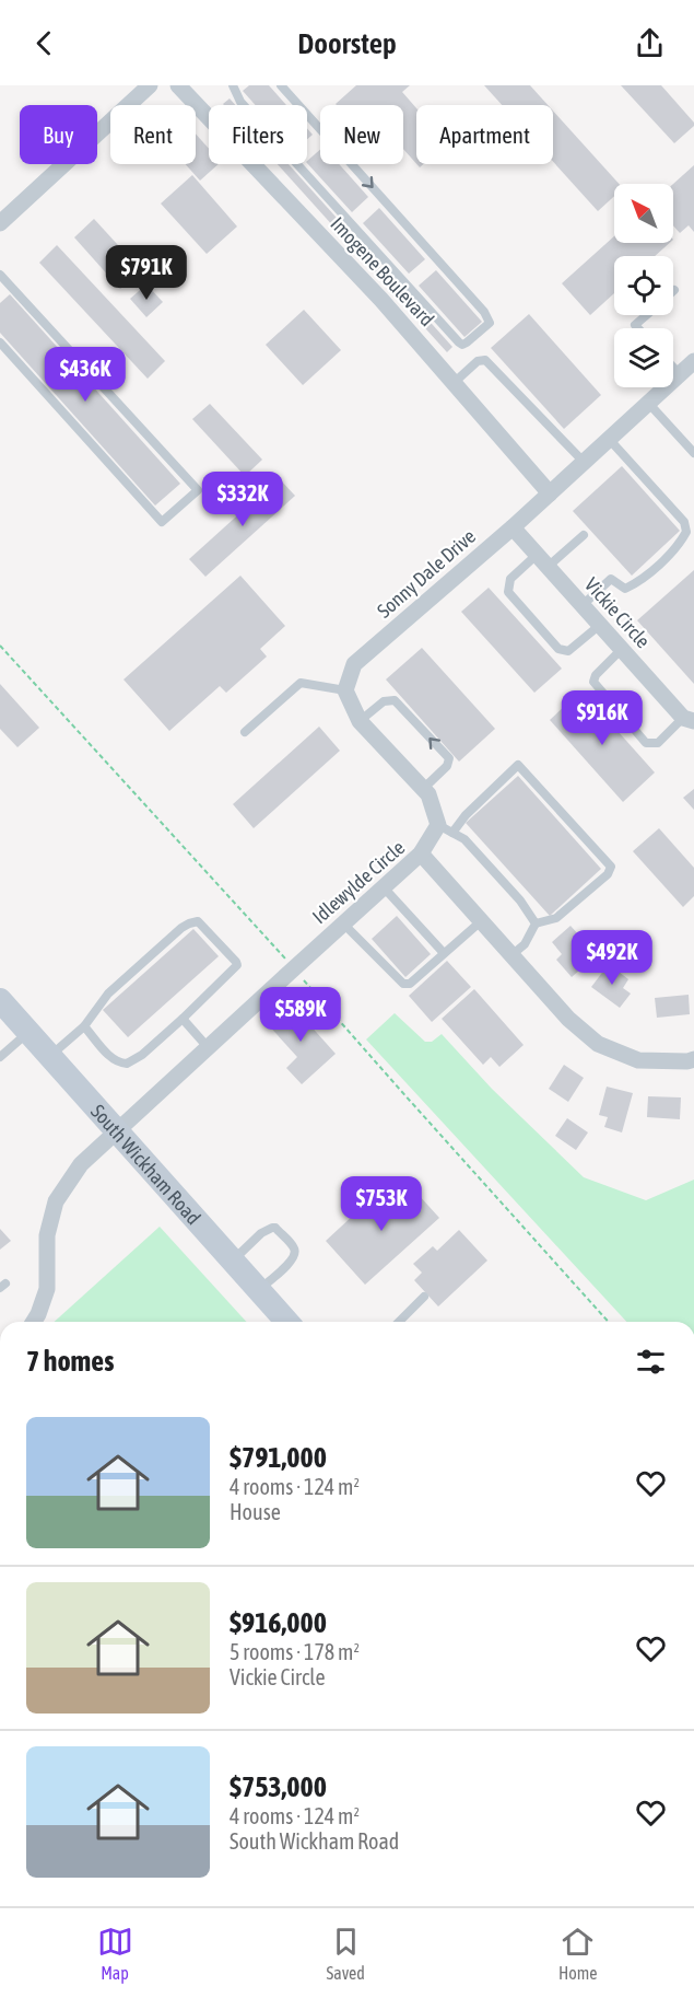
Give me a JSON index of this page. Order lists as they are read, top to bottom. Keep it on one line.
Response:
{"streets":{"main road":["South Wickham Road"],"street":["Imogene Boulevard","Sonny Dale Drive","Vickie Circle","Idlewylde Circle"]},"crossings":[["Imogene Boulevard","Sonny Dale Drive"],["Sonny Dale Drive","Vickie Circle"],["Idlewylde Circle","South Wickham Road"]],"north":"top left","page":{"header":"Doorstep","chip":["Buy","Rent","Filters","New","Apartment"],"price":["$791K","$436K","$332K","$916K","$492K","$589K","$753K"],"heading":"7 homes","list":[{"name":"$791,000","note":"4 rooms · 124 m² · House"},{"name":"$916,000","note":"5 rooms · 178 m² · Vickie Circle"},{"name":"$753,000","note":"4 rooms · 124 m² · South Wickham Road"}],"tabs":["Map","Saved","Home"]}}
